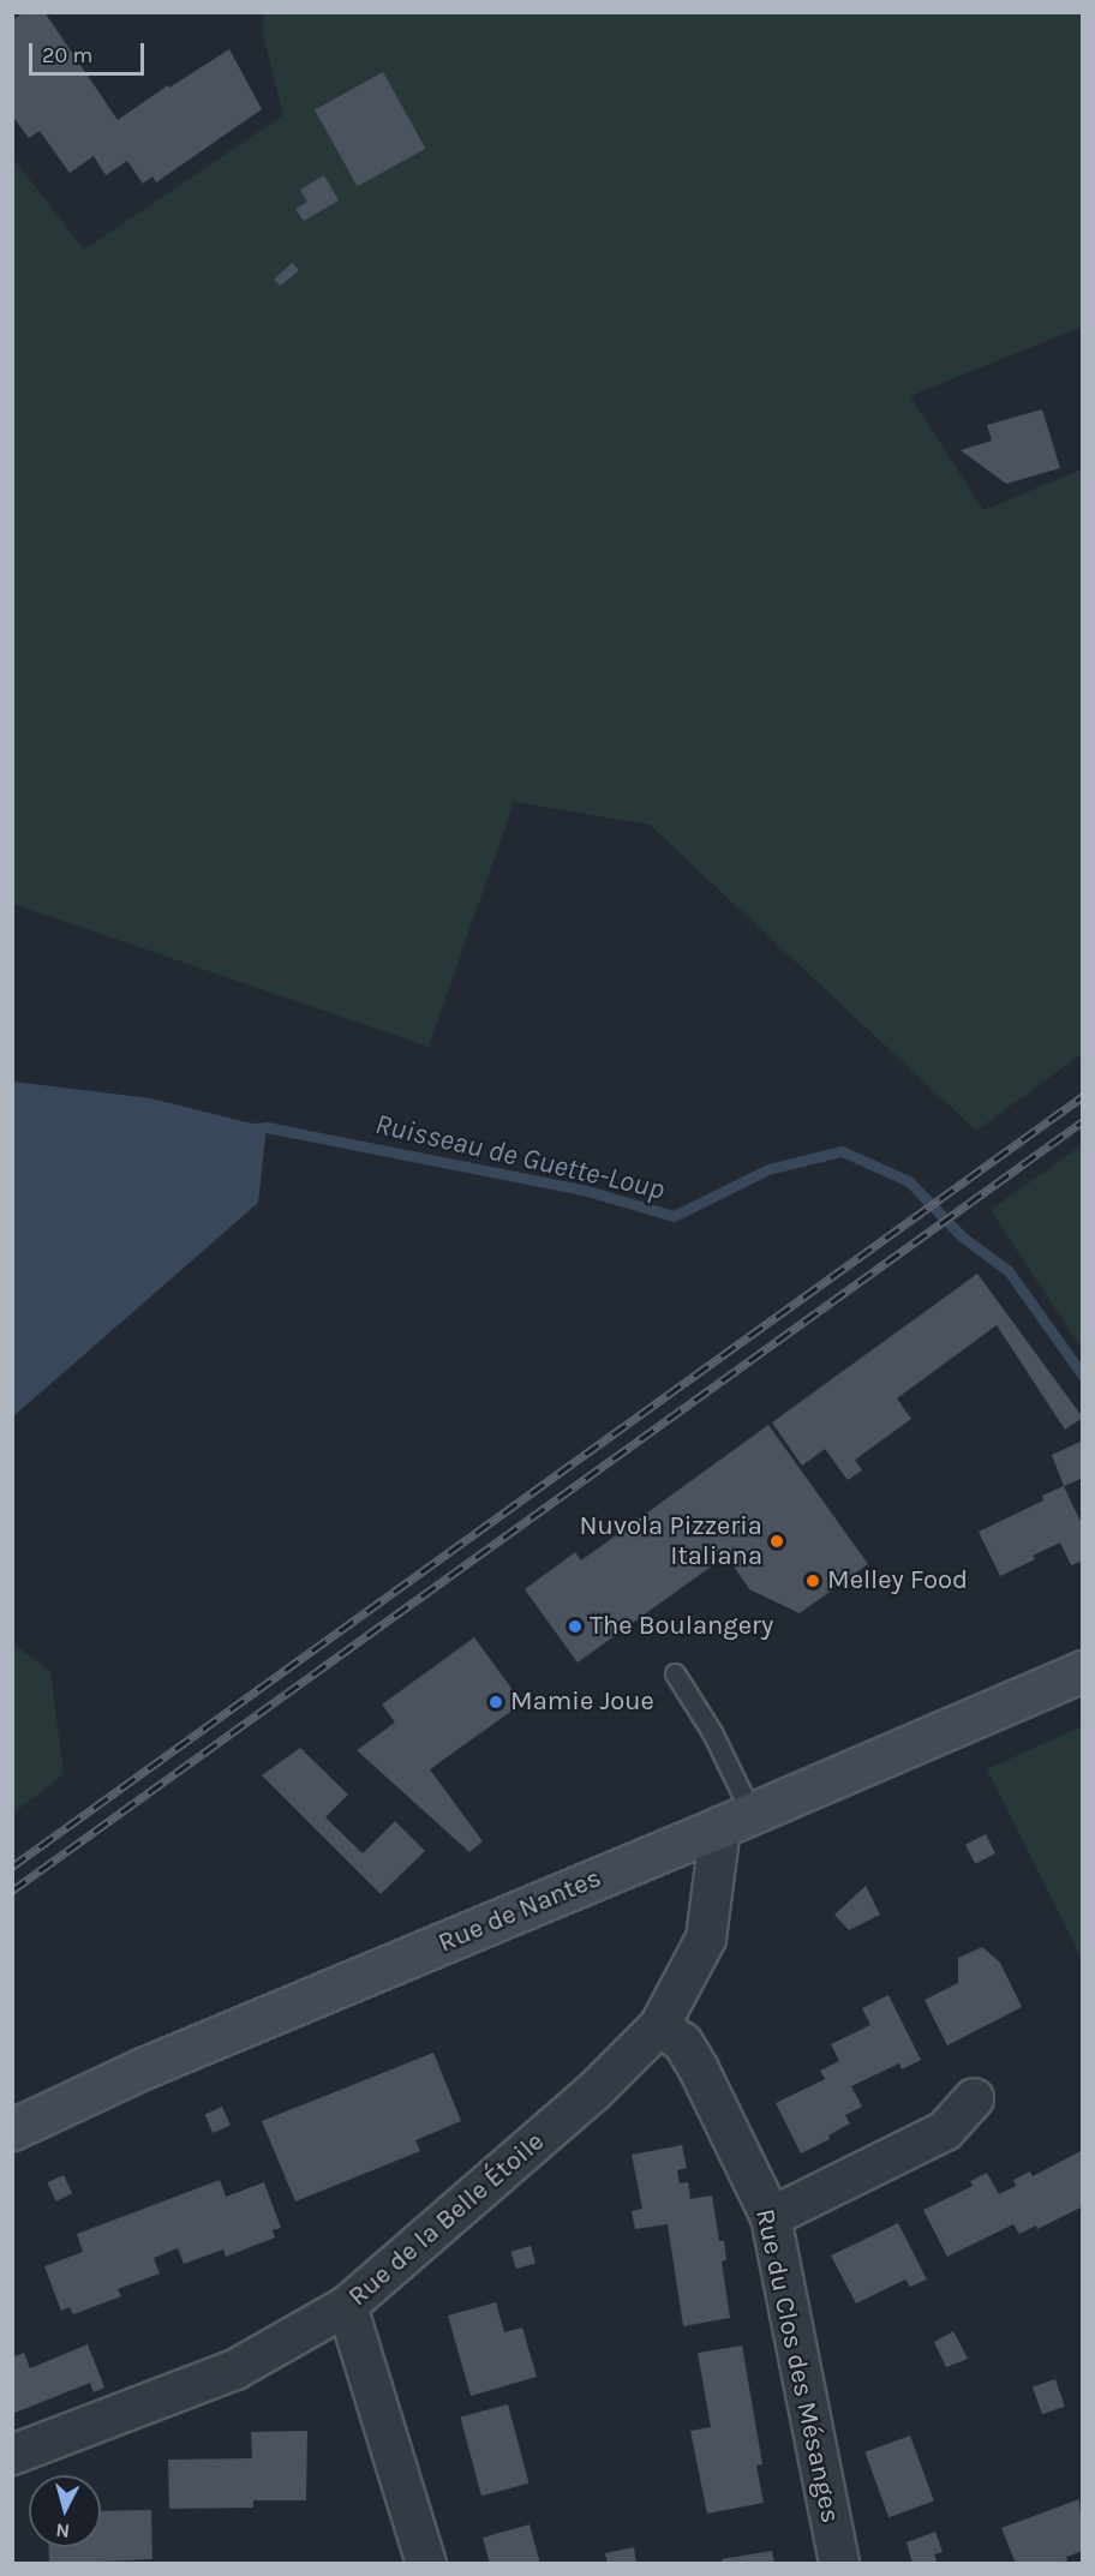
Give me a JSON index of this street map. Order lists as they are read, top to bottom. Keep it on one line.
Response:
{"streets":{"street":["Rue de Nantes","Rue de la Belle Étoile","Rue du Clos des Mésanges"]},"crossings":[["Rue de Nantes","Rue de la Belle Étoile"],["Rue de la Belle Étoile","Rue du Clos des Mésanges"]],"water":["Ruisseau de Guette-Loup"],"places":["Nuvola Pizzeria Italiana","Melley Food","The Boulangery","Mamie Joue"],"scale_bar":"20 m","north":"bottom"}
